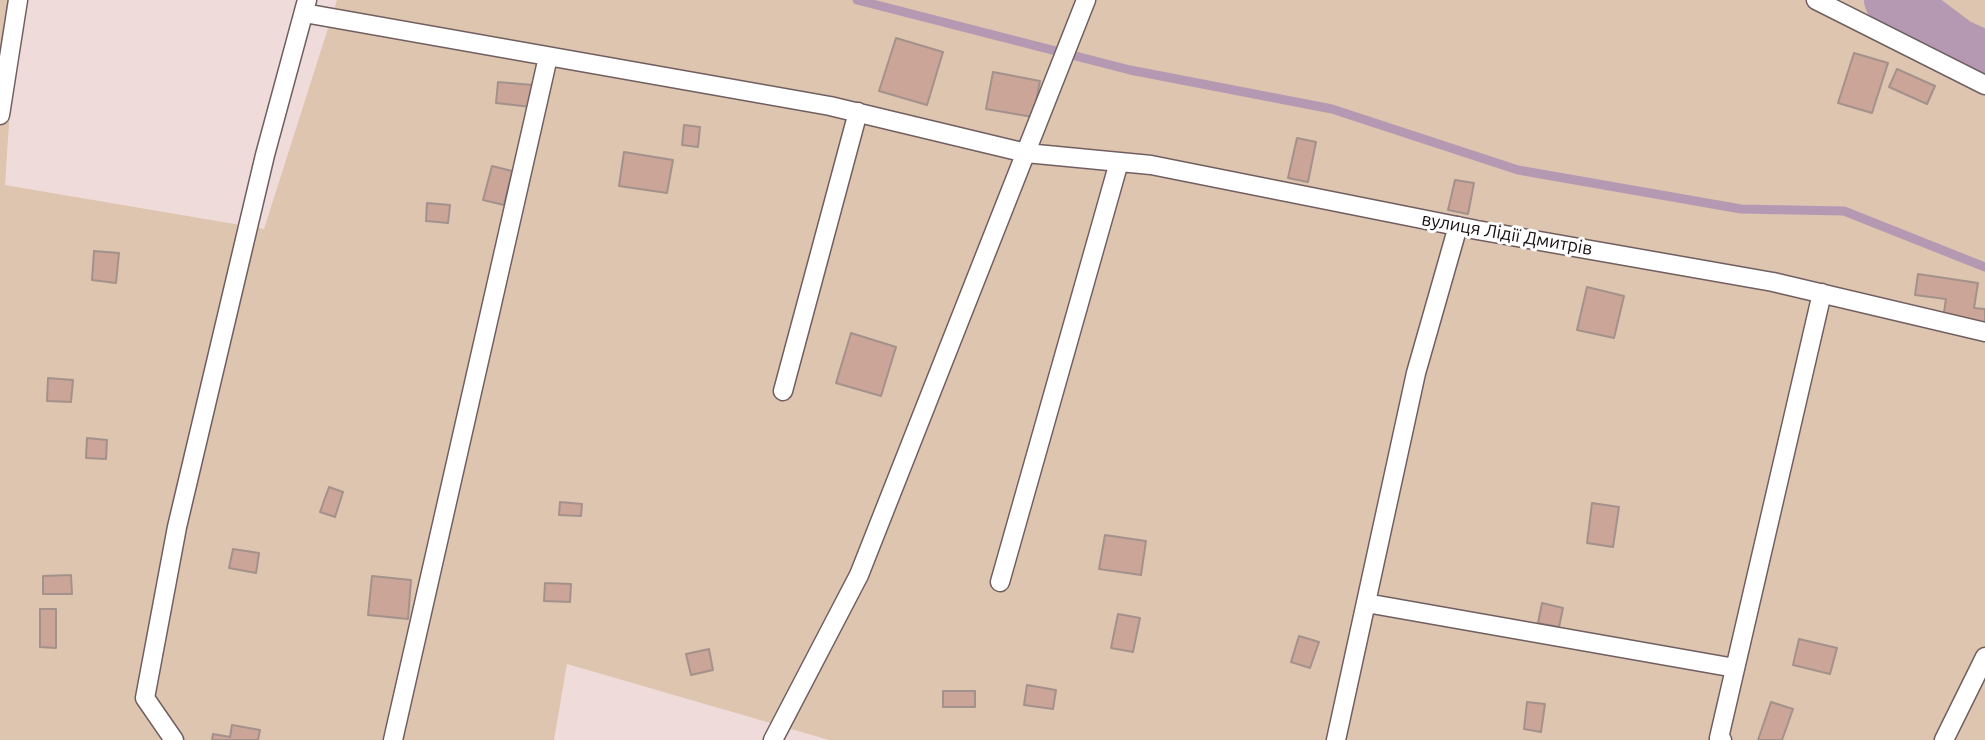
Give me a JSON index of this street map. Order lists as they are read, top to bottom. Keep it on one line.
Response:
{"streets":{"lane":["вулиця Лідії Дмитрів"]}}
